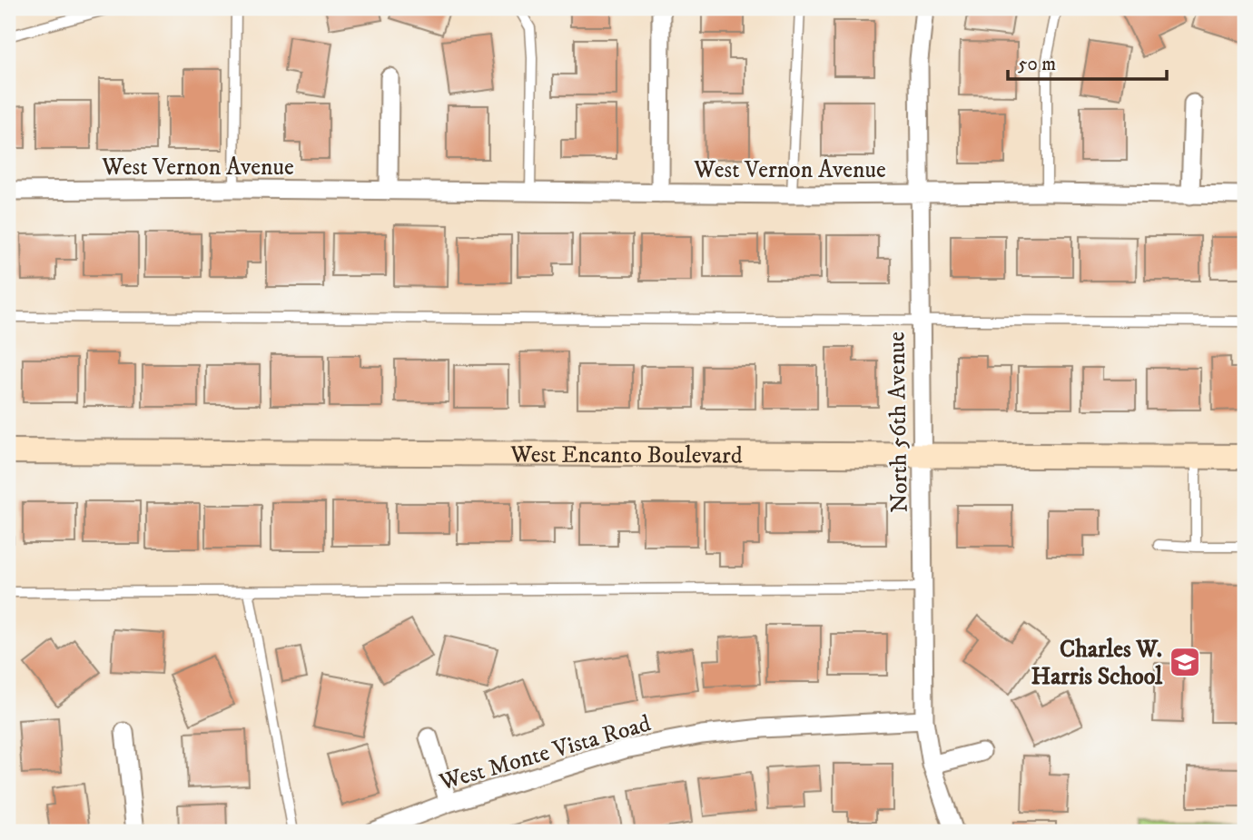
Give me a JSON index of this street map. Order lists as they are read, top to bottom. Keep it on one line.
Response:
{"streets":{"street":["West Vernon Avenue","North 56th Avenue","West Encanto Boulevard","West Monte Vista Road"]},"crossings":[["West Vernon Avenue","North 56th Avenue"],["North 56th Avenue","West Encanto Boulevard"],["North 56th Avenue","West Monte Vista Road"]],"places":{"school or university":["Charles W. Harris School"]},"scale_bar":"50 m"}
